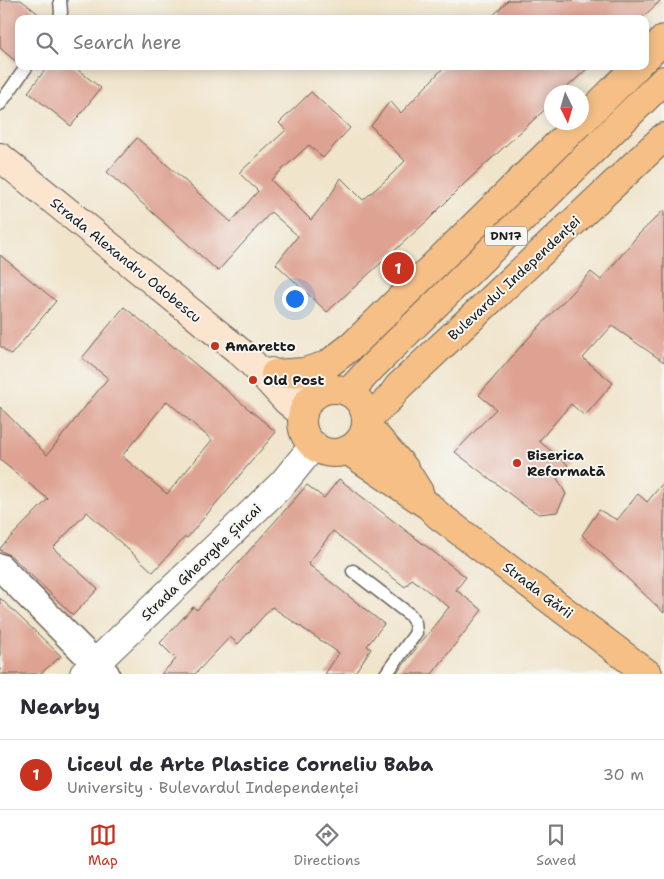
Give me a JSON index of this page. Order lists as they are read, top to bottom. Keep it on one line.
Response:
{"streets":{"main road":["DN17","Strada Alexandru Odobescu","Bulevardul Independenței","Strada Gării"],"street":["Strada Gheorghe Șincai"]},"crossings":[["DN17","Strada Alexandru Odobescu"],["DN17","Bulevardul Independenței"],["DN17","Strada Gheorghe Șincai"],["DN17","Strada Gării"],["Strada Alexandru Odobescu","Bulevardul Independenței"],["Strada Alexandru Odobescu","Strada Gheorghe Șincai"],["Strada Alexandru Odobescu","Strada Gării"],["Bulevardul Independenței","Strada Gheorghe Șincai"],["Bulevardul Independenței","Strada Gării"],["Strada Gheorghe Șincai","Strada Gării"]],"places":["Amaretto","Old Post","Biserica Reformată"],"north":"bottom","page":{"search":"Search here","pins":"1","heading":"Nearby","list":[{"mark":"1","name":"Liceul de Arte Plastice Corneliu Baba","note":"University · Bulevardul Independenței","value":"30 m"}],"nav":["Map","Directions","Saved"]}}
